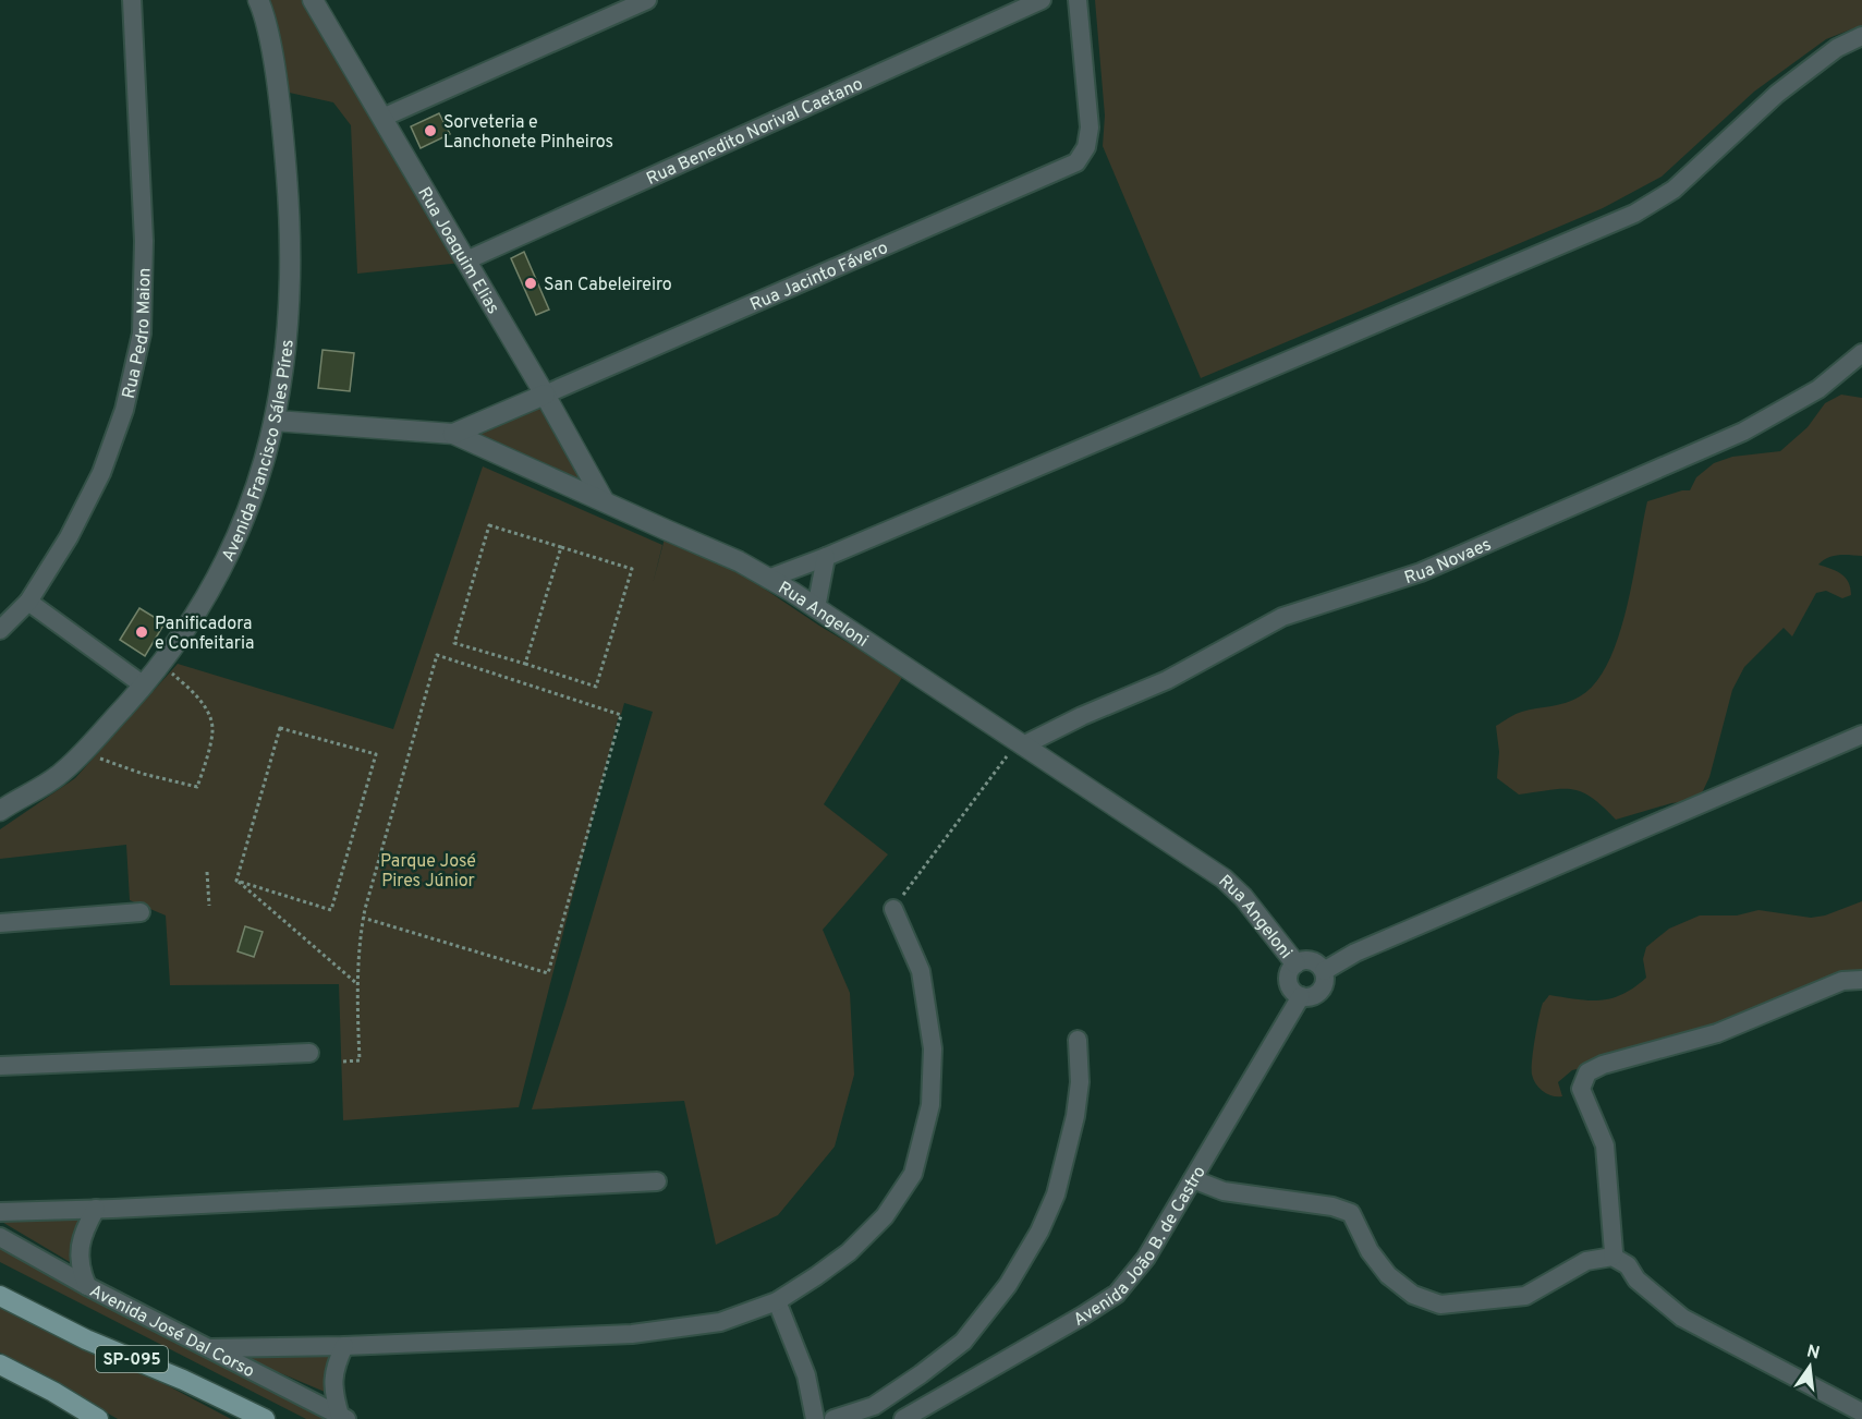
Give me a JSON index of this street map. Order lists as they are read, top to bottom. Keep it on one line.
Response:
{"streets":{"main road":["SP-095"],"street":["Rua Benedito Norival Caetano","Rua Joaquim Elias","Rua Jacinto Fávero","Rua Pedro Maion","Avenida Francisco Sáles Píres","Rua Novaes","Rua Angeloni","Avenida João B. de Castro","Avenida José Dal Corso"]},"crossings":[["Rua Benedito Norival Caetano","Rua Joaquim Elias"],["Rua Joaquim Elias","Rua Jacinto Fávero"],["Rua Joaquim Elias","Rua Angeloni"],["Avenida Francisco Sáles Píres","Rua Angeloni"],["Rua Novaes","Rua Angeloni"],["Rua Angeloni","Avenida João B. de Castro"]],"parks":["Parque José Pires Júnior"],"places":["Sorveteria e Lanchonete Pinheiros","San Cabeleireiro","Panificadora e Confeitaria"],"north":"top"}
